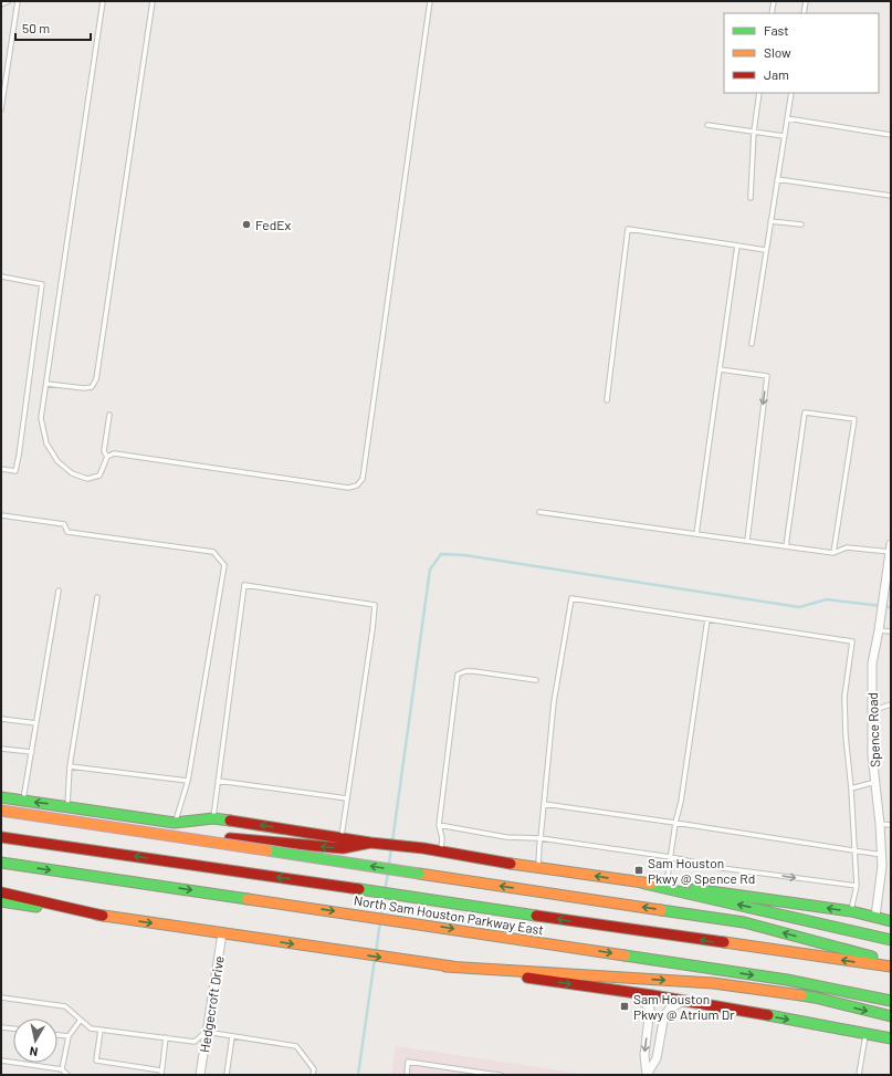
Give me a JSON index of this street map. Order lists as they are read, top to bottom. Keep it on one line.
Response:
{"streets":{"main road":["North Sam Houston Parkway East"],"street":["Spence Road","Hedgecroft Drive"]},"places":{"other":["FedEx"],"transit":["Sam Houston Pkwy @ Spence Rd","Sam Houston Pkwy @ Atrium Dr"]},"legend":["Fast","Slow","Jam"],"scale_bar":"50 m","north":"bottom"}
